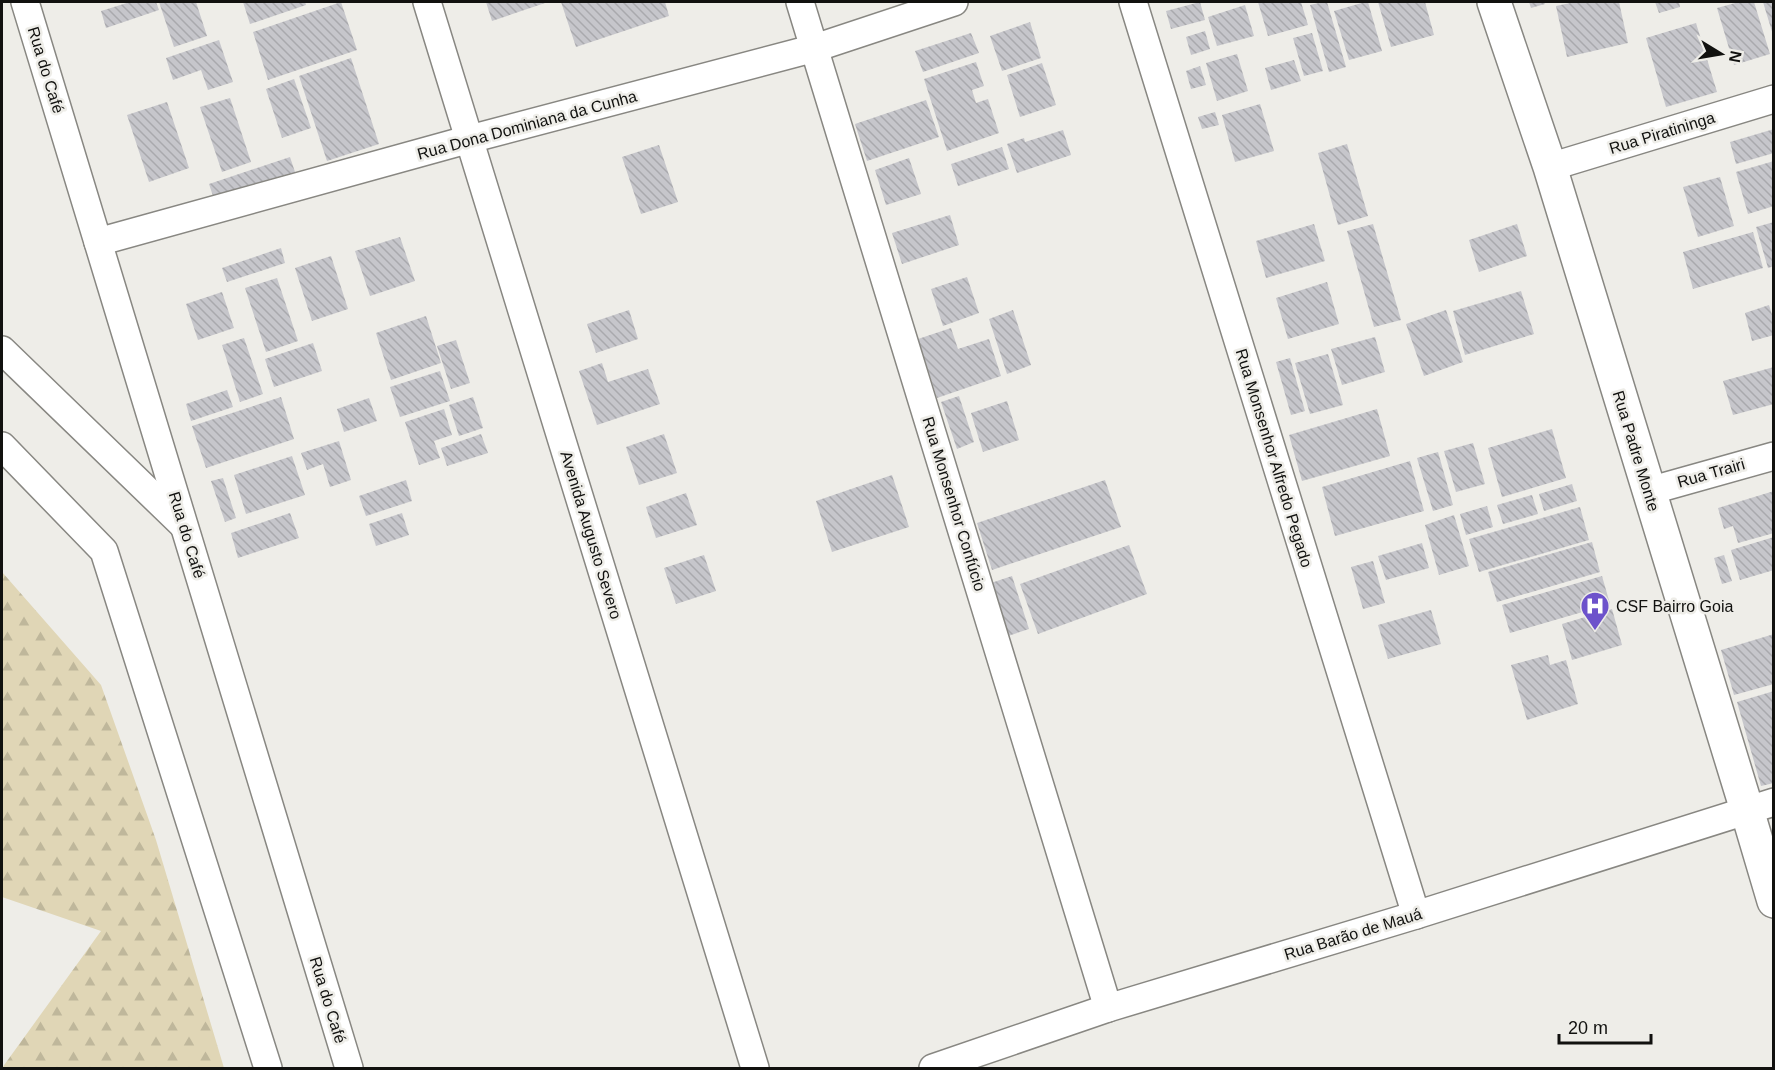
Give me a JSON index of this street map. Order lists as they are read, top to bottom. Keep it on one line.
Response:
{"streets":{"street":["Rua do Café","Rua Dona Dominiana da Cunha","Rua Piratininga","Rua Padre Monte","Rua Monsenhor Alfredo Pegado","Rua Trairi","Rua Monsenhor Confúcio","Avenida Augusto Severo","Rua Barão de Mauá"]},"crossings":[["Rua do Café","Rua Dona Dominiana da Cunha"],["Rua Dona Dominiana da Cunha","Rua Monsenhor Confúcio"],["Rua Dona Dominiana da Cunha","Avenida Augusto Severo"],["Rua Piratininga","Rua Padre Monte"],["Rua Padre Monte","Rua Trairi"],["Rua Padre Monte","Rua Barão de Mauá"],["Rua Monsenhor Alfredo Pegado","Rua Barão de Mauá"],["Rua Monsenhor Confúcio","Rua Barão de Mauá"]],"places":{"hospital":["CSF Bairro Goia"]},"scale_bar":"20 m","north":"right"}
